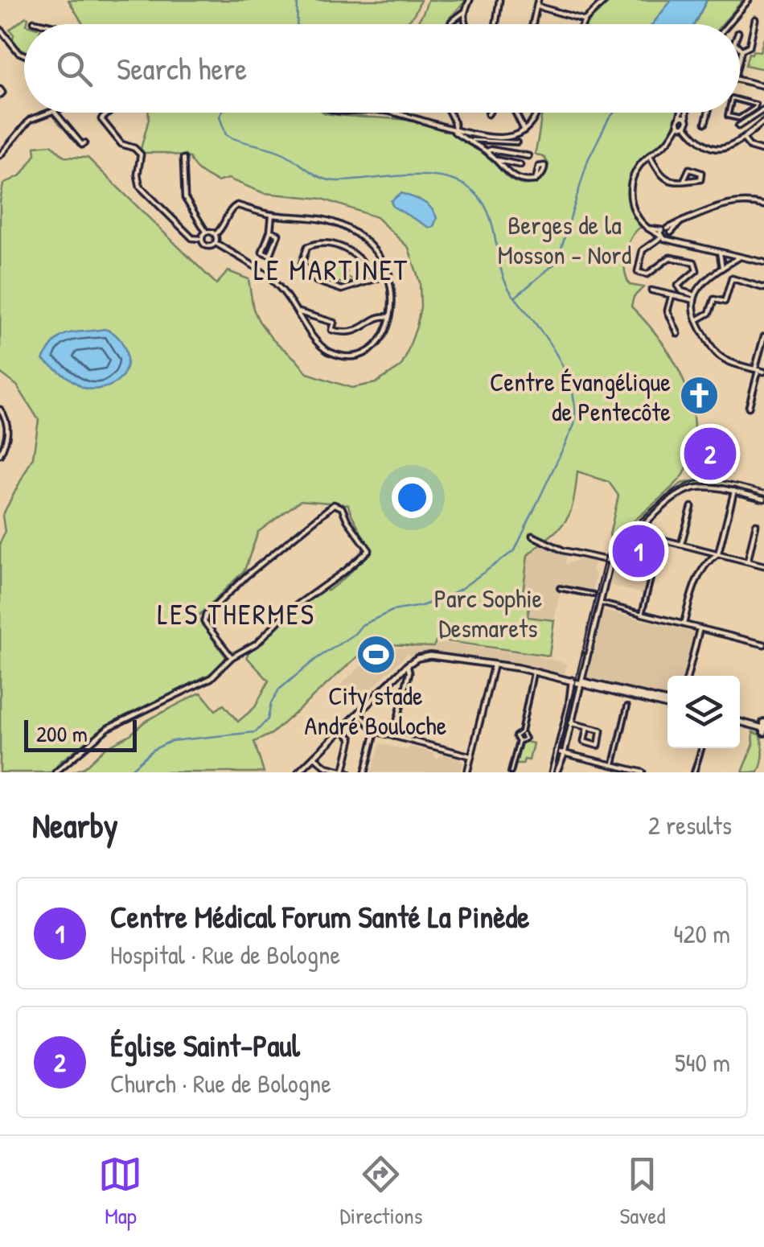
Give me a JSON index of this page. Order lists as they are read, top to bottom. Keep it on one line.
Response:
{"districts":["LE MARTINET","LES THERMES"],"parks":["Berges de la Mosson - Nord","Parc Sophie Desmarets"],"places":{"church":["Centre Évangélique de Pentecôte"],"sports":["City stade André Bouloche"]},"scale_bar":"200 m","page":{"search":"Search here","pins":["2","1"],"scale":"200 m","heading":["Nearby","2 results"],"list":[{"mark":"1","name":"Centre Médical Forum Santé La Pinède","note":"Hospital · Rue de Bologne","value":"420 m"},{"mark":"2","name":"Église Saint-Paul","note":"Church · Rue de Bologne","value":"540 m"}],"nav":["Map","Directions","Saved"]}}
